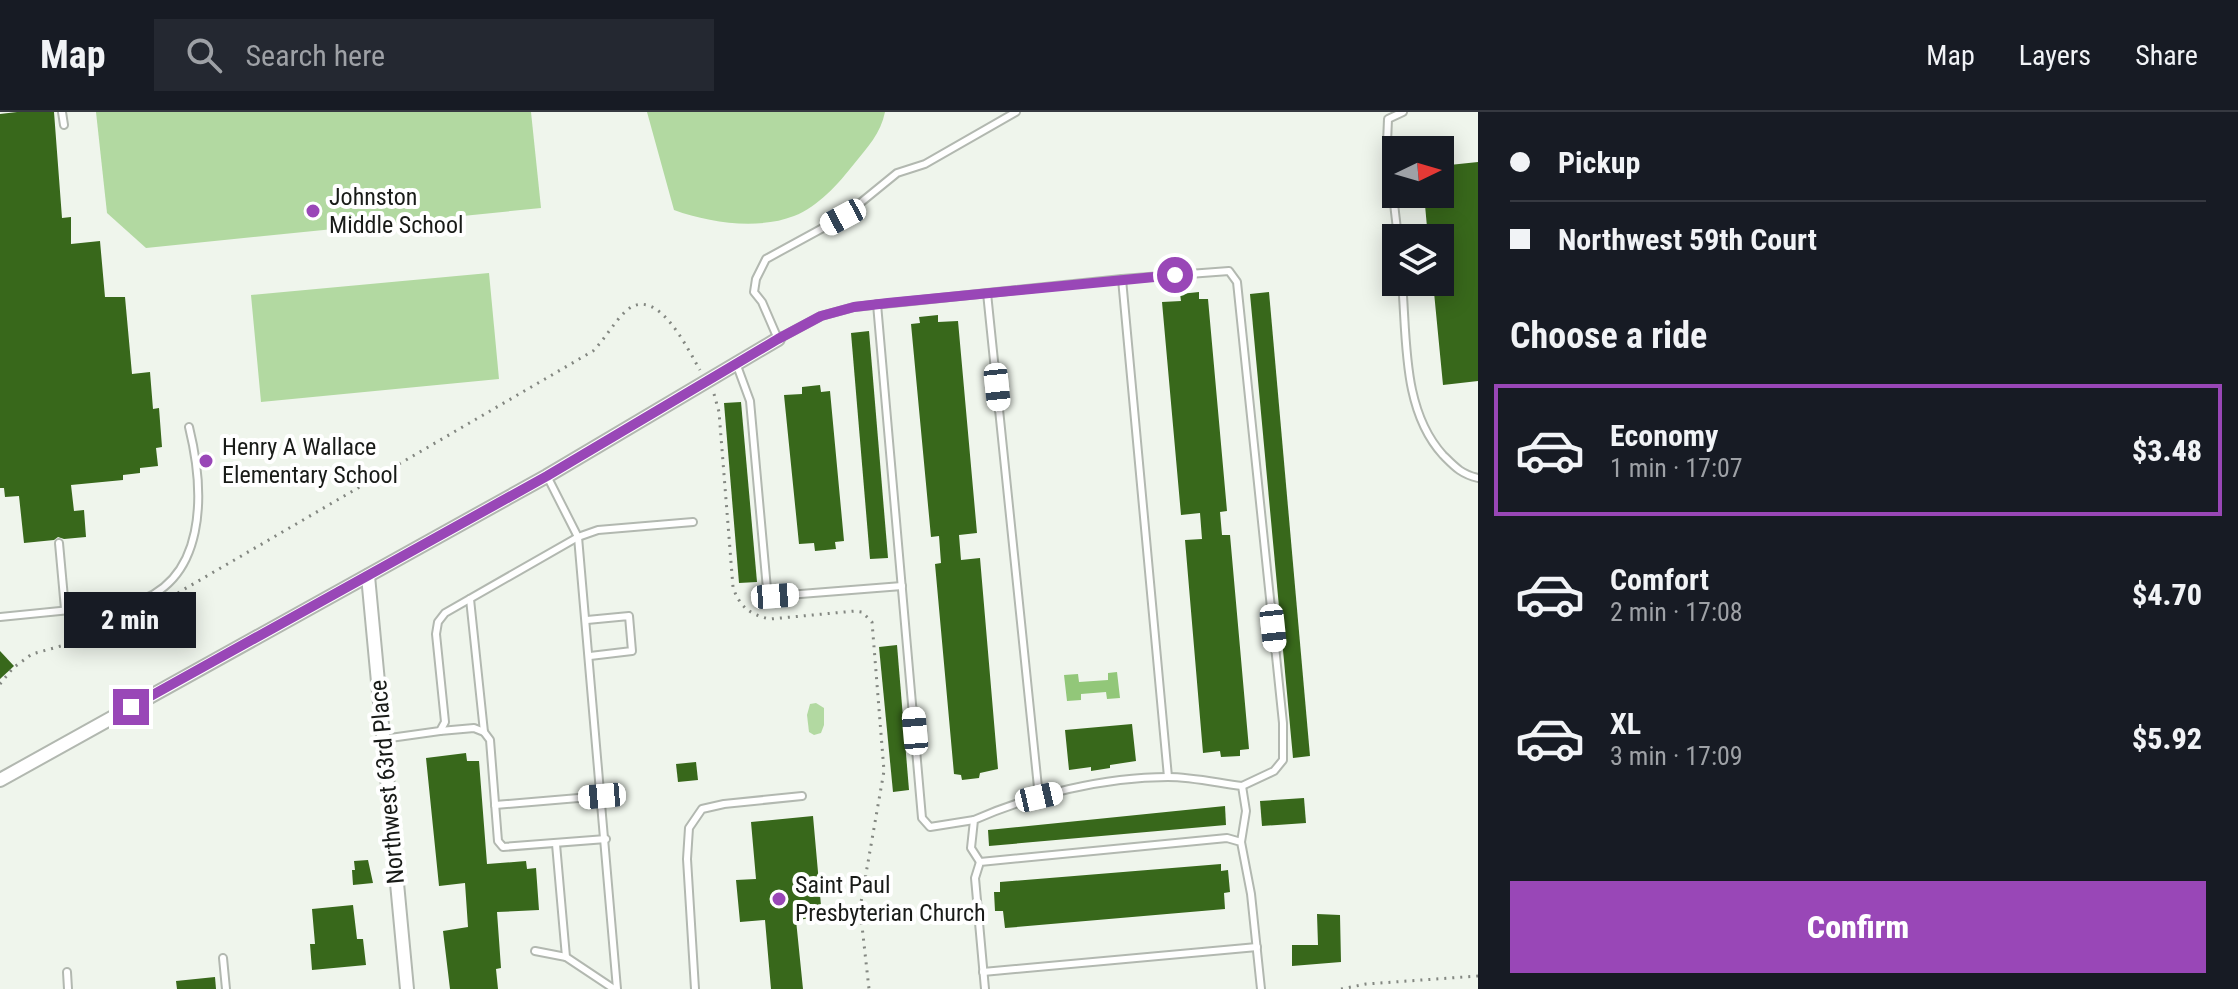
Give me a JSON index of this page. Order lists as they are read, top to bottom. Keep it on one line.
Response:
{"streets":{"street":["Northwest 63rd Place"]},"places":["Johnston Middle School","Henry A Wallace Elementary School","Saint Paul Presbyterian Church"],"north":"right","page":{"header":"Map","search":"Search here","nav":["Map","Layers","Share"],"banner":["Pickup","Northwest 59th Court"],"heading":"Choose a ride","list":[{"name":"Economy","note":"1 min · 17:07","value":"$3.48"},{"name":"Comfort","note":"2 min · 17:08","value":"$4.70"},{"name":"XL","note":"3 min · 17:09","value":"$5.92"}],"bubble":"2 min","buttons":"Confirm"}}
